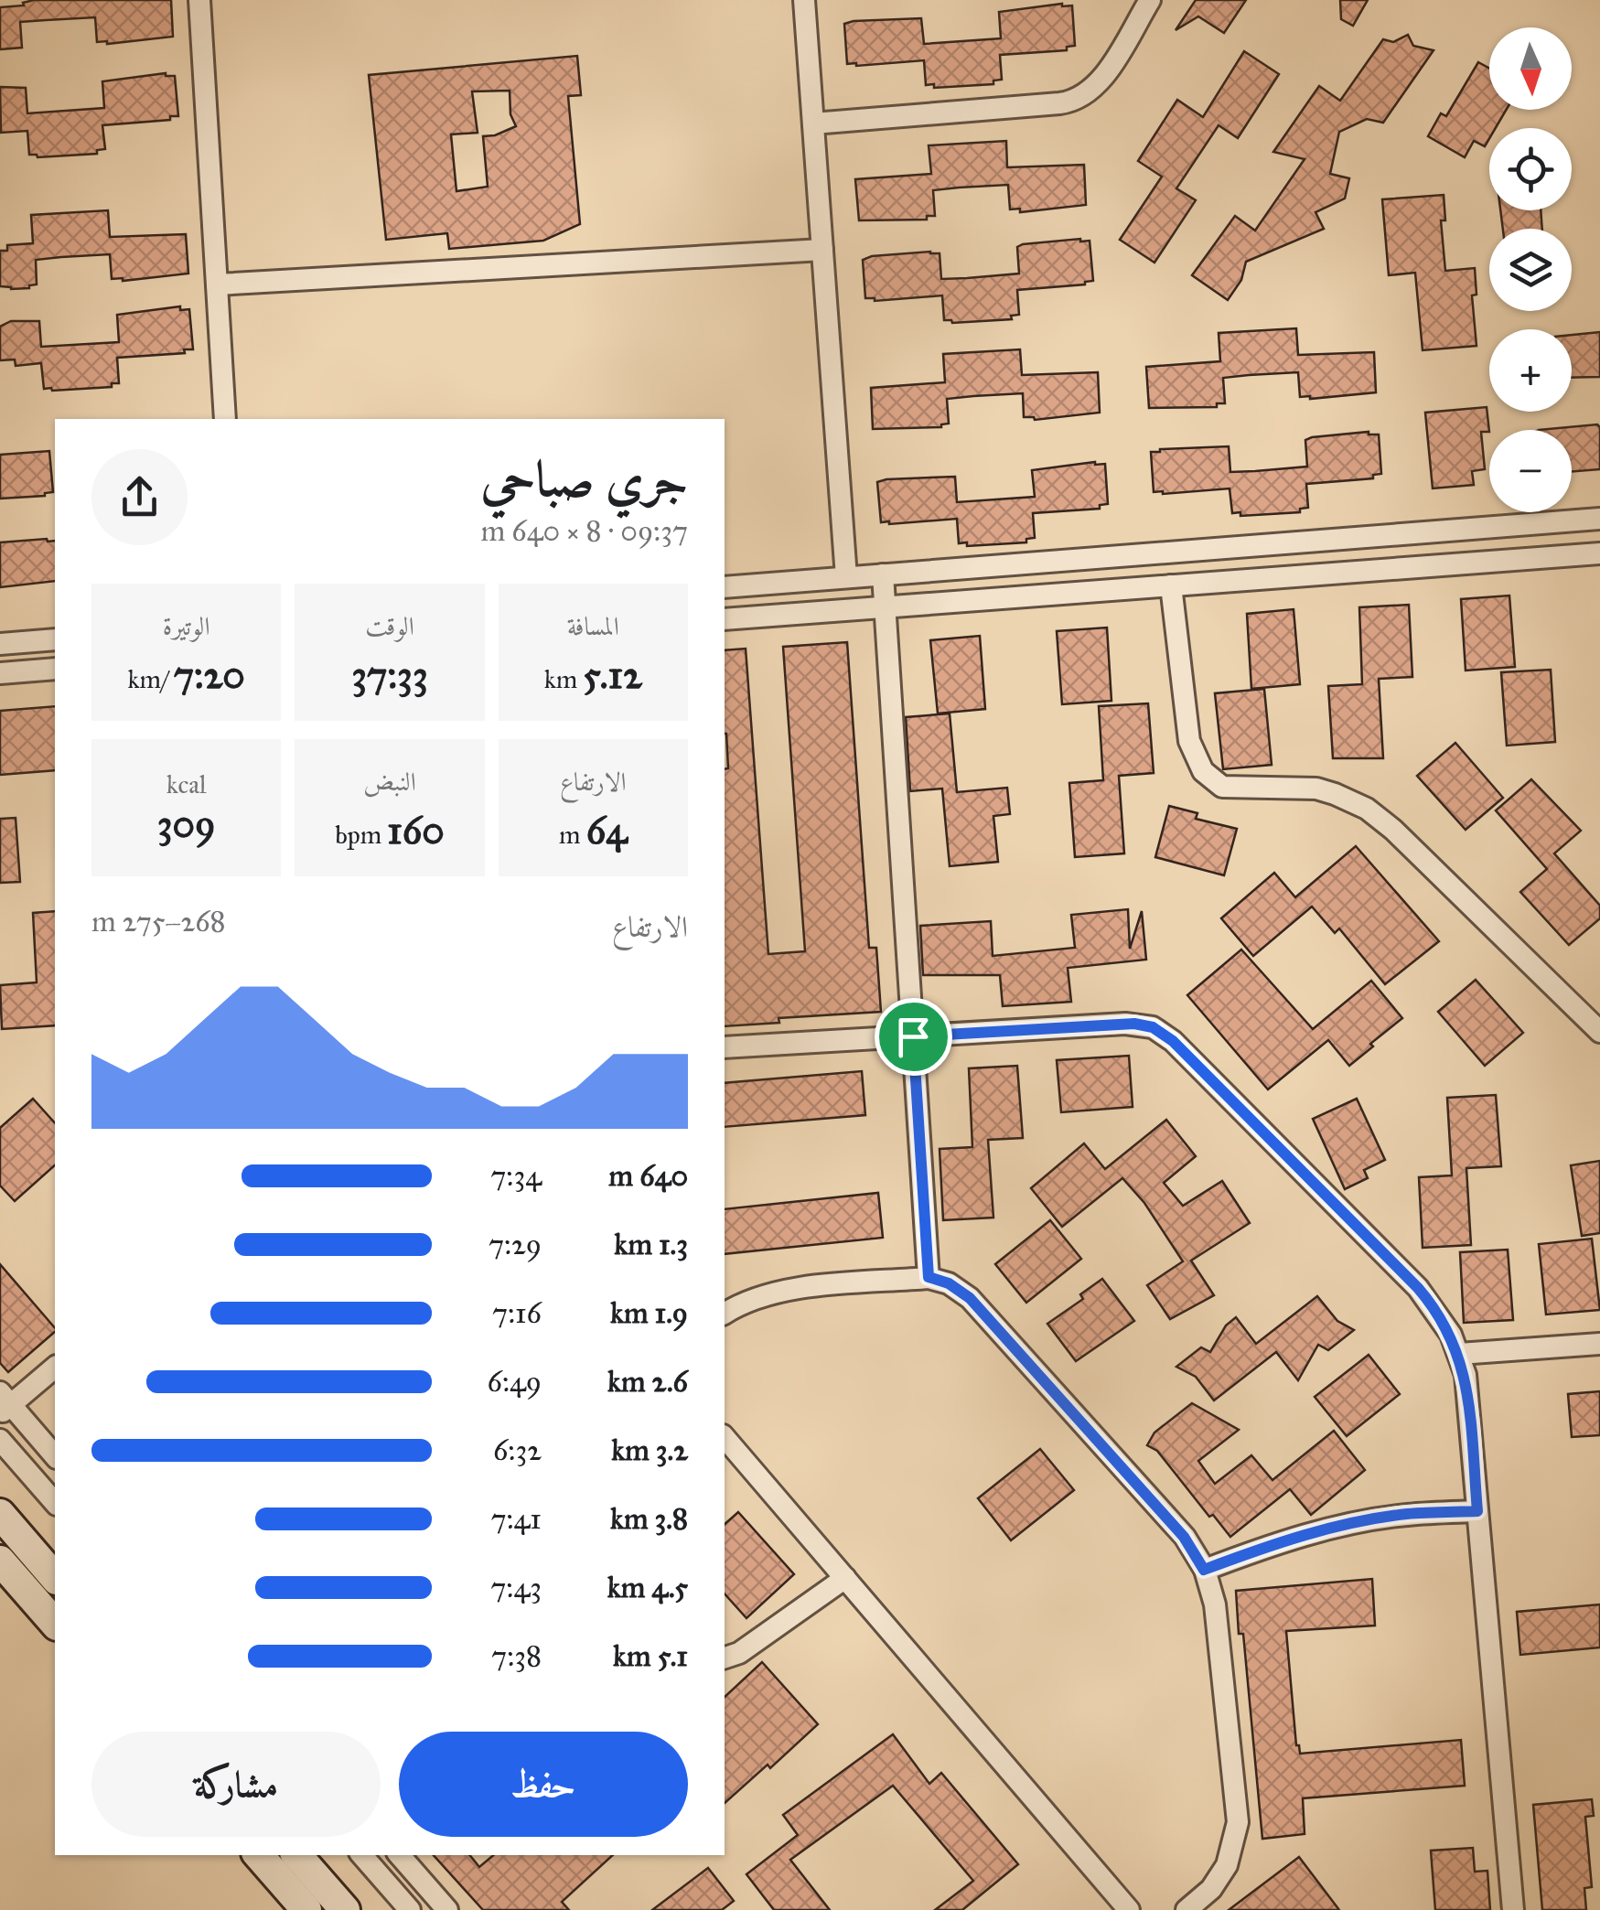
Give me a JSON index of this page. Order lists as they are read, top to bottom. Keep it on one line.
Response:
{"north":"bottom","page":{"map_buttons":["+","−"],"heading":["جري صباحي","09:37 · 8 × 640 m"],"stats":[["المسافة","5.12 km"],["الوقت","37:33"],["الوتيرة","7:20 /km"],["الارتفاع","64 m"],["النبض","160 bpm"],["kcal","309"]],"chart":["الارتفاع","268–275 m"],"list":[{"name":"640 m","note":"7:34"},{"name":"1.3 km","note":"7:29"},{"name":"1.9 km","note":"7:16"},{"name":"2.6 km","note":"6:49"},{"name":"3.2 km","note":"6:32"},{"name":"3.8 km","note":"7:41"},{"name":"4.5 km","note":"7:43"},{"name":"5.1 km","note":"7:38"}],"buttons":["حفظ","مشاركة"]}}
